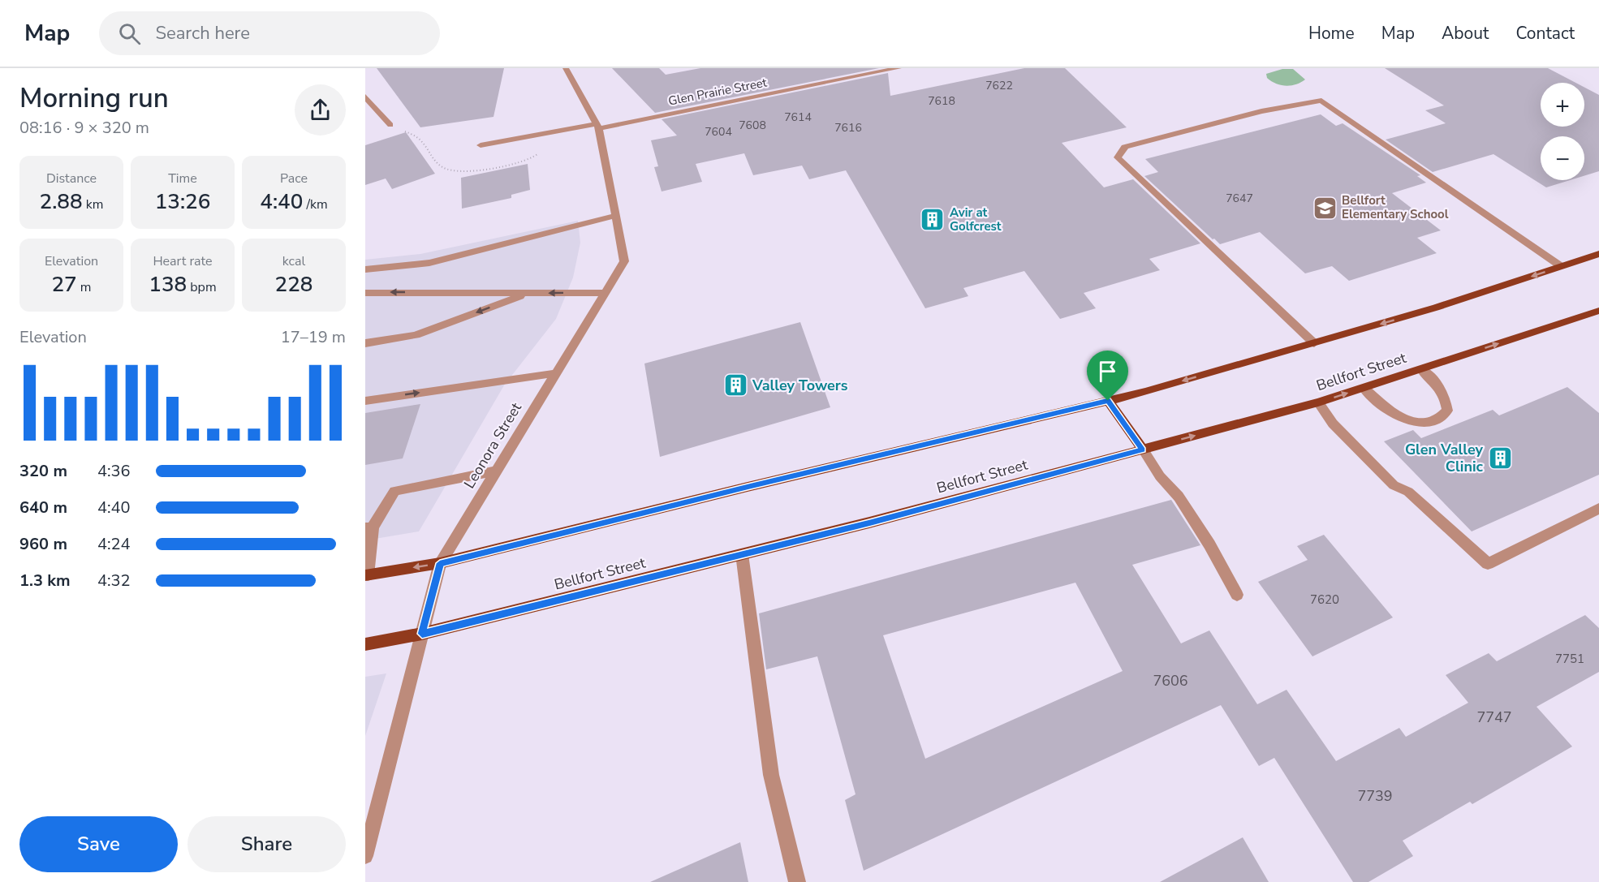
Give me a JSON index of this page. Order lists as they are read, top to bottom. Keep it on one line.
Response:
{"streets":{"main road":["Bellfort Street"],"street":["Glen Prairie Street","Leonora Street"]},"crossings":[["Glen Prairie Street","Leonora Street"],["Bellfort Street","Leonora Street"]],"places":{"school or university":["Bellfort Elementary School"],"building":["Avir at Golfcrest","Valley Towers","Glen Valley Clinic"]},"house_numbers":["7622","7618","7614","7608","7616","7604","7647","7620","7751","7606","7747","7739"],"page":{"header":"Map","search":"Search here","nav":["Home","Map","About","Contact"],"heading":["Morning run","08:16 · 9 × 320 m"],"map_buttons":["+","−"],"stats":[["Distance","2.88 km"],["Time","13:26"],["Pace","4:40 /km"],["Elevation","27 m"],["Heart rate","138 bpm"],["kcal","228"]],"chart":["Elevation","17–19 m"],"list":[{"name":"320 m","note":"4:36"},{"name":"640 m","note":"4:40"},{"name":"960 m","note":"4:24"},{"name":"1.3 km","note":"4:32"}],"buttons":["Save","Share"]}}
